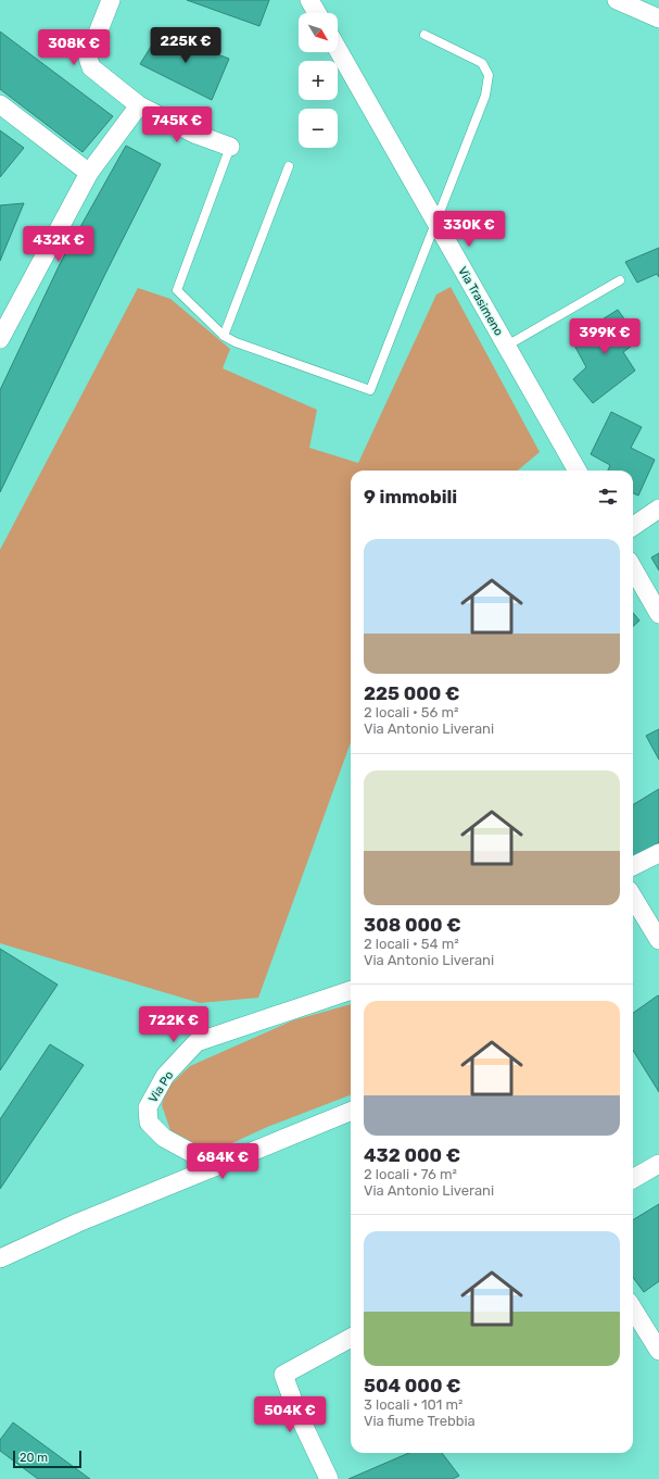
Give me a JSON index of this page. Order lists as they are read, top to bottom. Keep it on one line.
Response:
{"streets":{"street":["Via Trasimeno","Via Po"]},"scale_bar":"20 m","north":"bottom right","page":{"map_buttons":["+","−"],"price":["225K €","308K €","745K €","330K €","432K €","399K €","722K €","684K €","504K €"],"heading":"9 immobili","list":[{"name":"225 000 €","note":"2 locali · 56 m² · Via Antonio Liverani"},{"name":"308 000 €","note":"2 locali · 54 m² · Via Antonio Liverani"},{"name":"432 000 €","note":"2 locali · 76 m² · Via Antonio Liverani"},{"name":"504 000 €","note":"3 locali · 101 m² · Via fiume Trebbia"}],"scale":"20 m"}}
